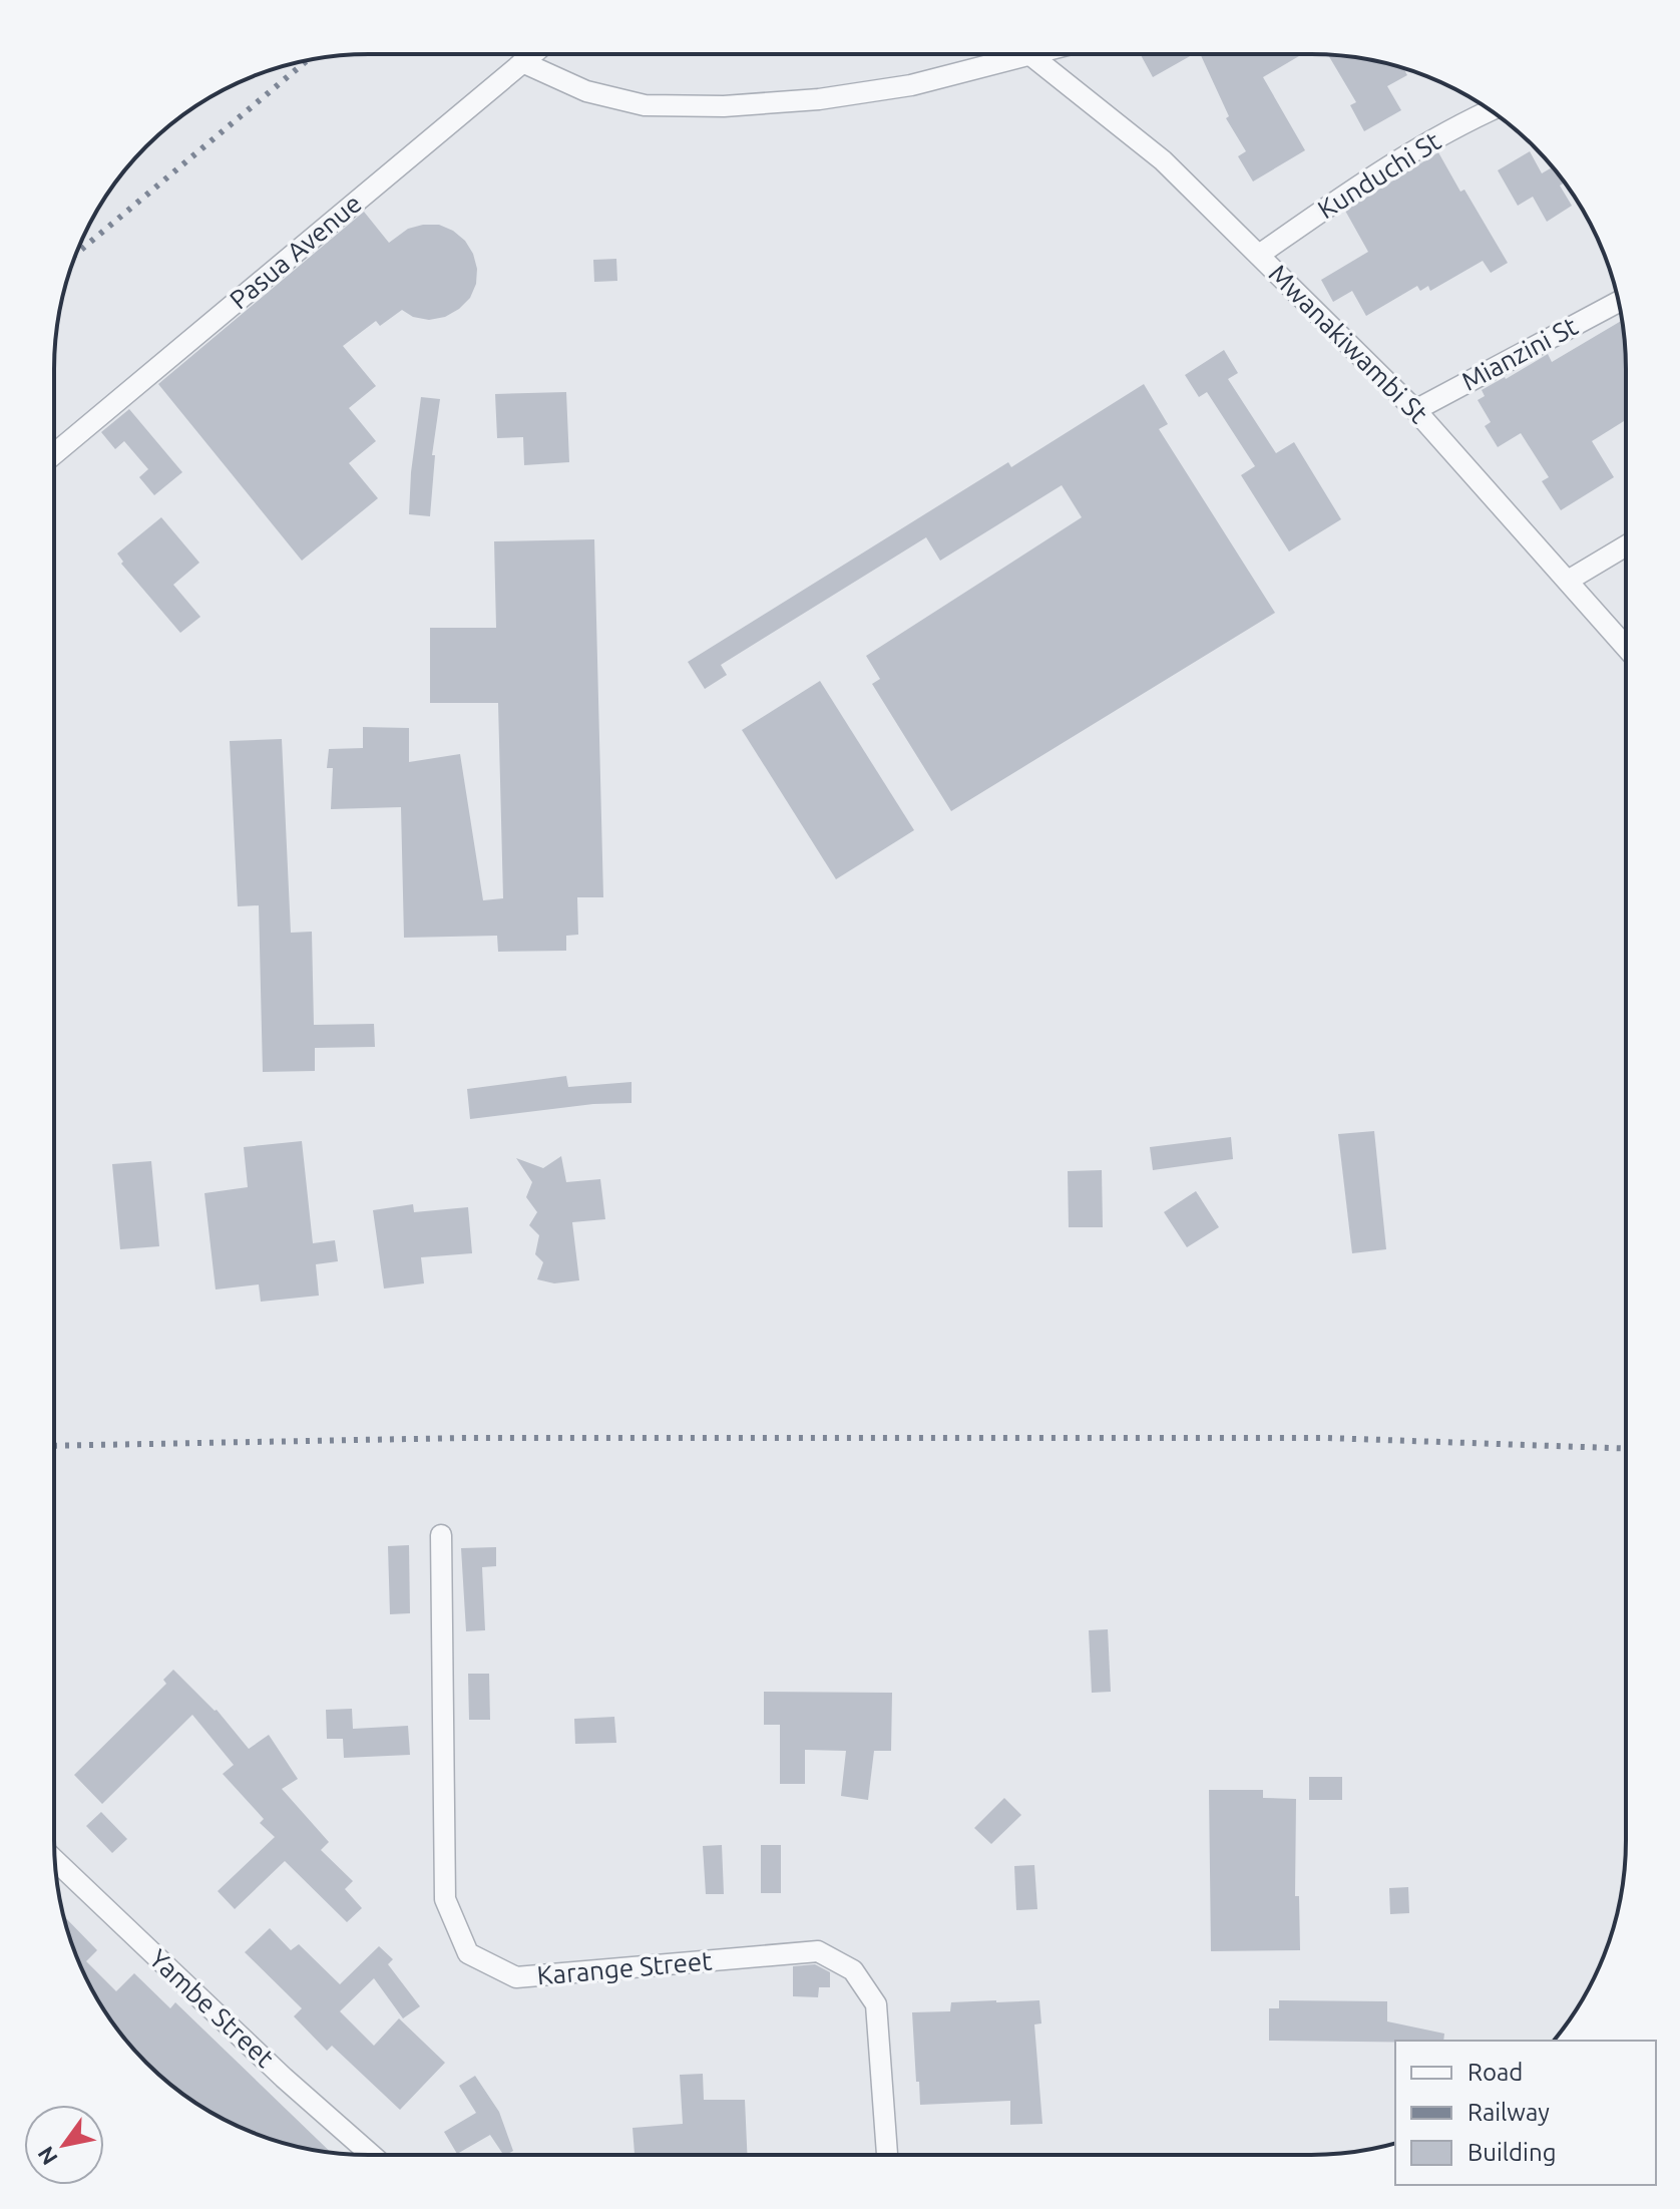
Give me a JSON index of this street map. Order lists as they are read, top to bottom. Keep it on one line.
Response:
{"streets":{"street":["Kunduchi St","Pasua Avenue","Mwanakiwambi St","Mianzini St","Karange Street","Yambe Street"]},"crossings":[["Kunduchi St","Mwanakiwambi St"],["Mwanakiwambi St","Mianzini St"]],"legend":["Road","Railway","Building"],"north":"bottom left"}
